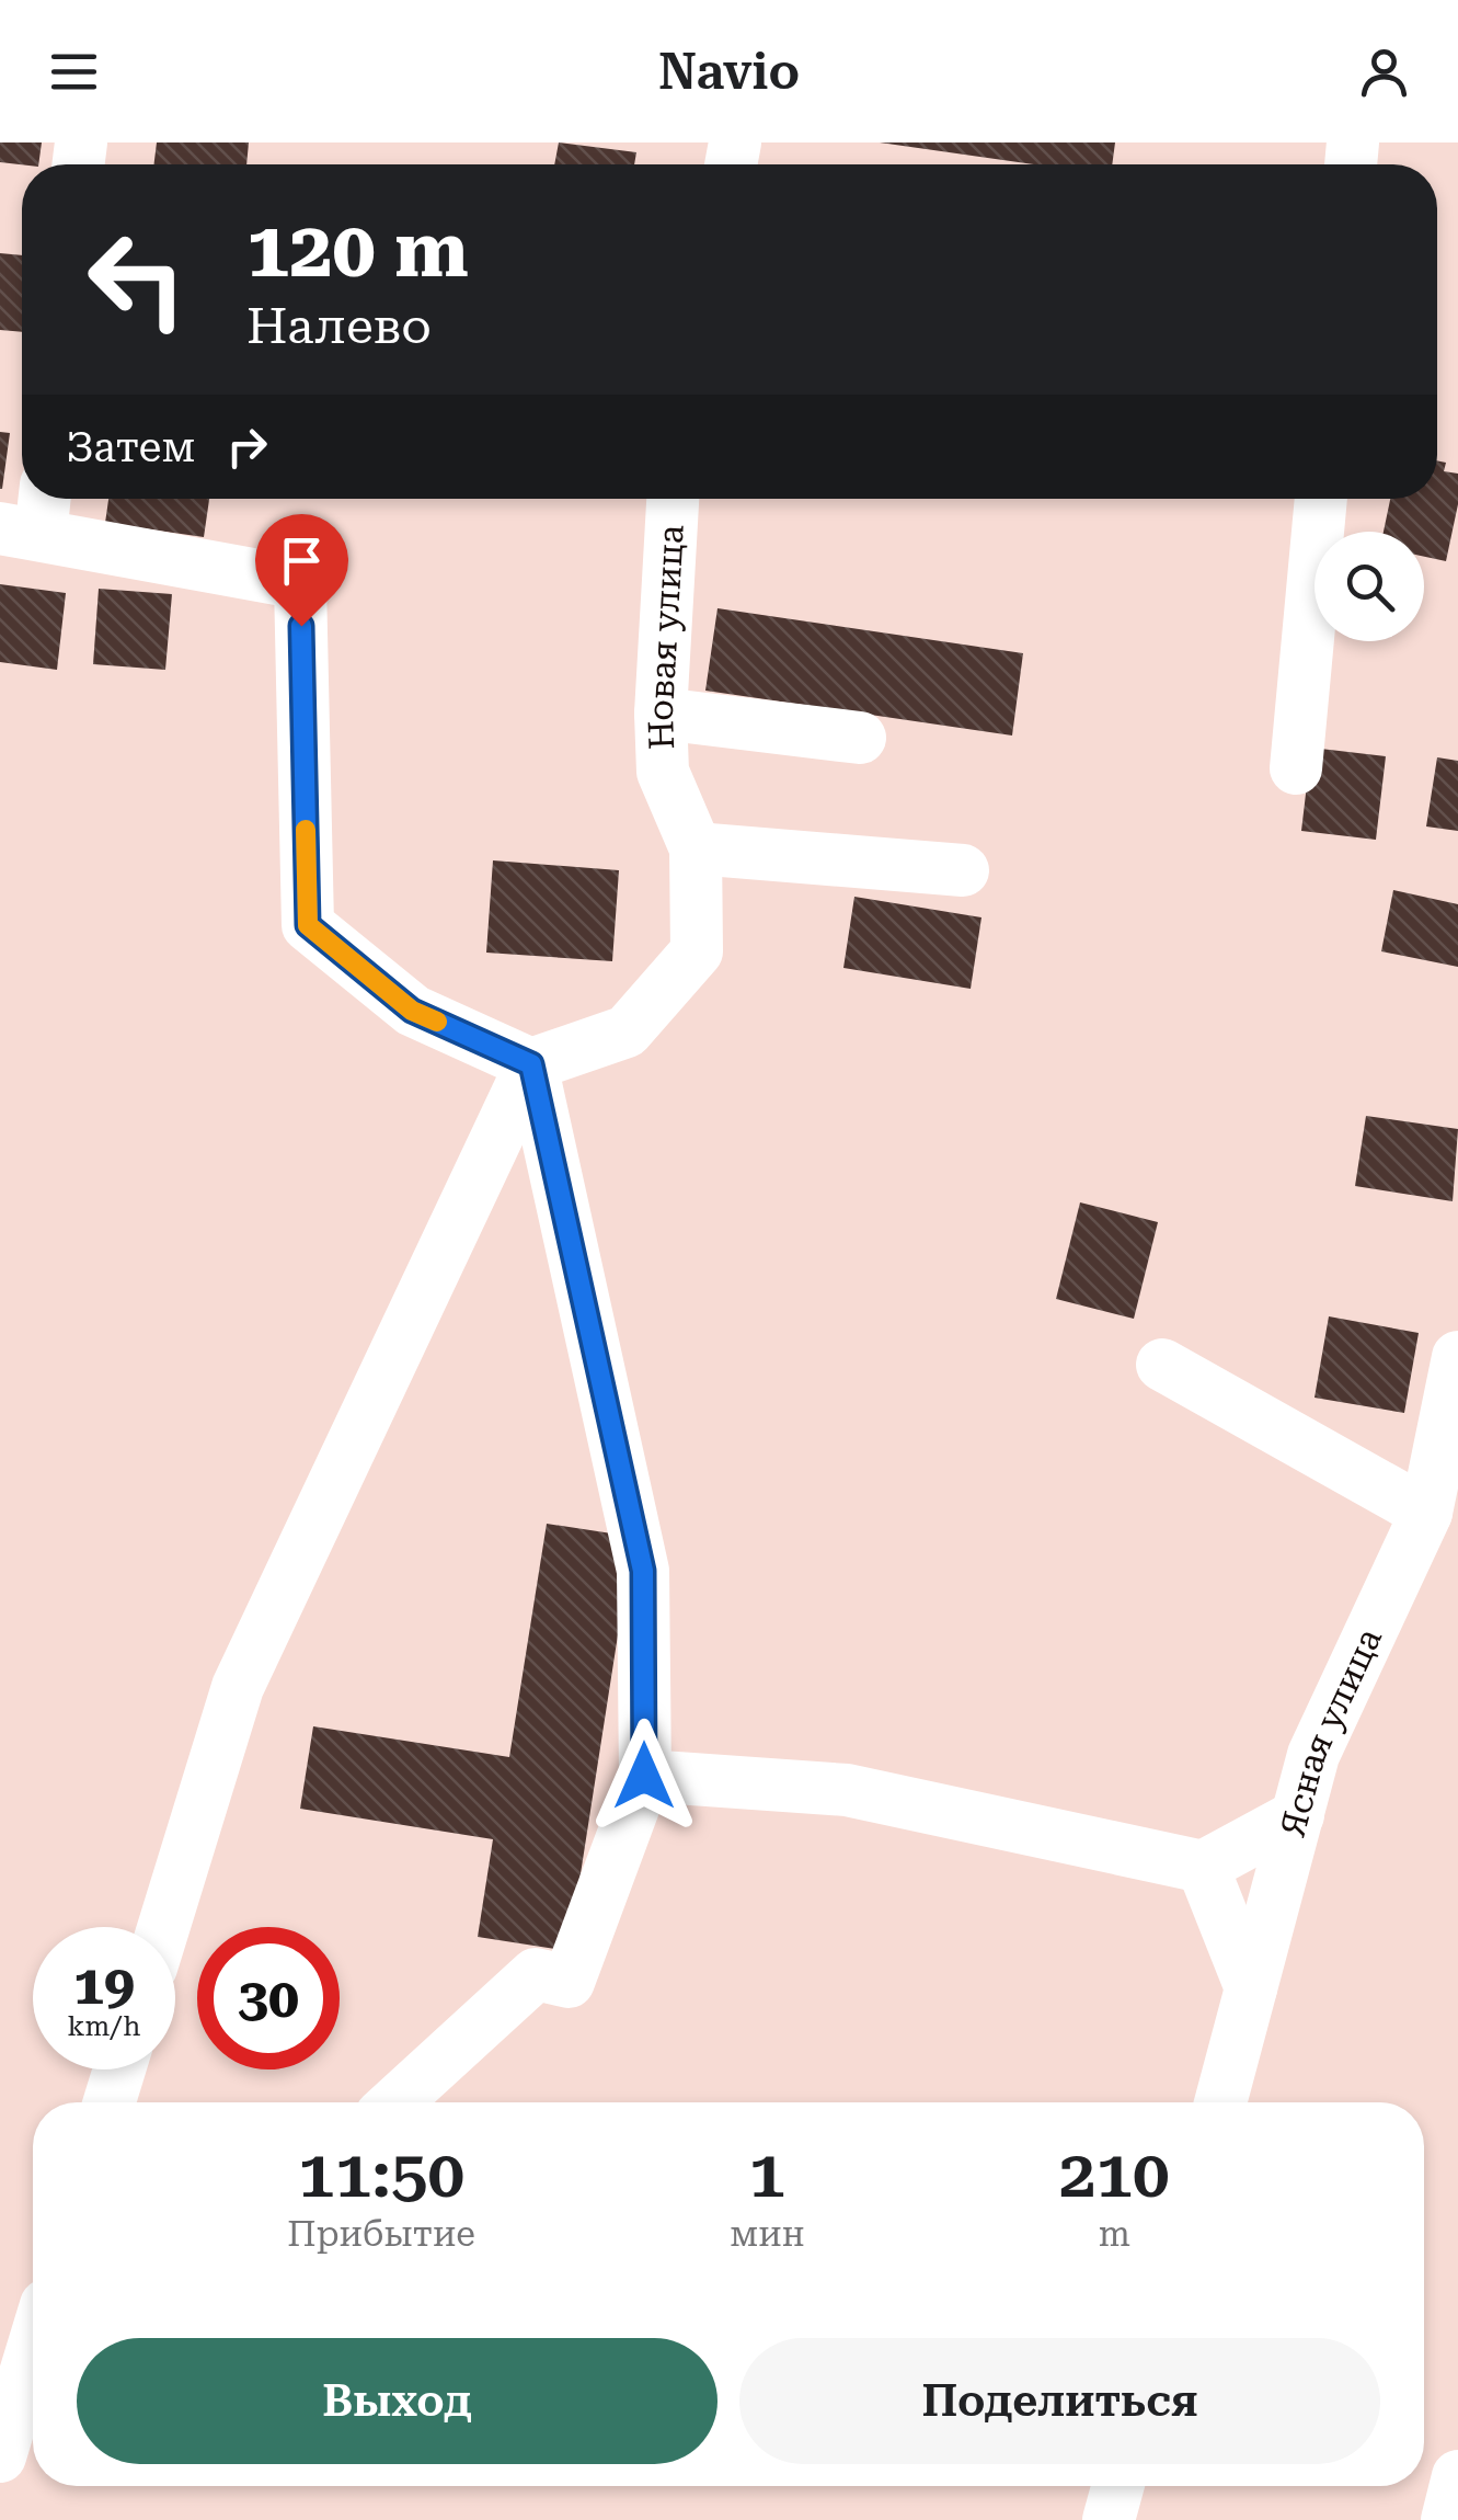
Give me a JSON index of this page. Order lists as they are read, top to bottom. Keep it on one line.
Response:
{"streets":{"street":["Новая улица","Ясная улица"]},"page":{"header":"Navio","turn":["120 m","Налево"],"then":"Затем","speed":"19 km/h","limit":"30","eta":["11:50","Прибытие","1","мин","210","m"],"buttons":["Выход","Поделиться"]}}
